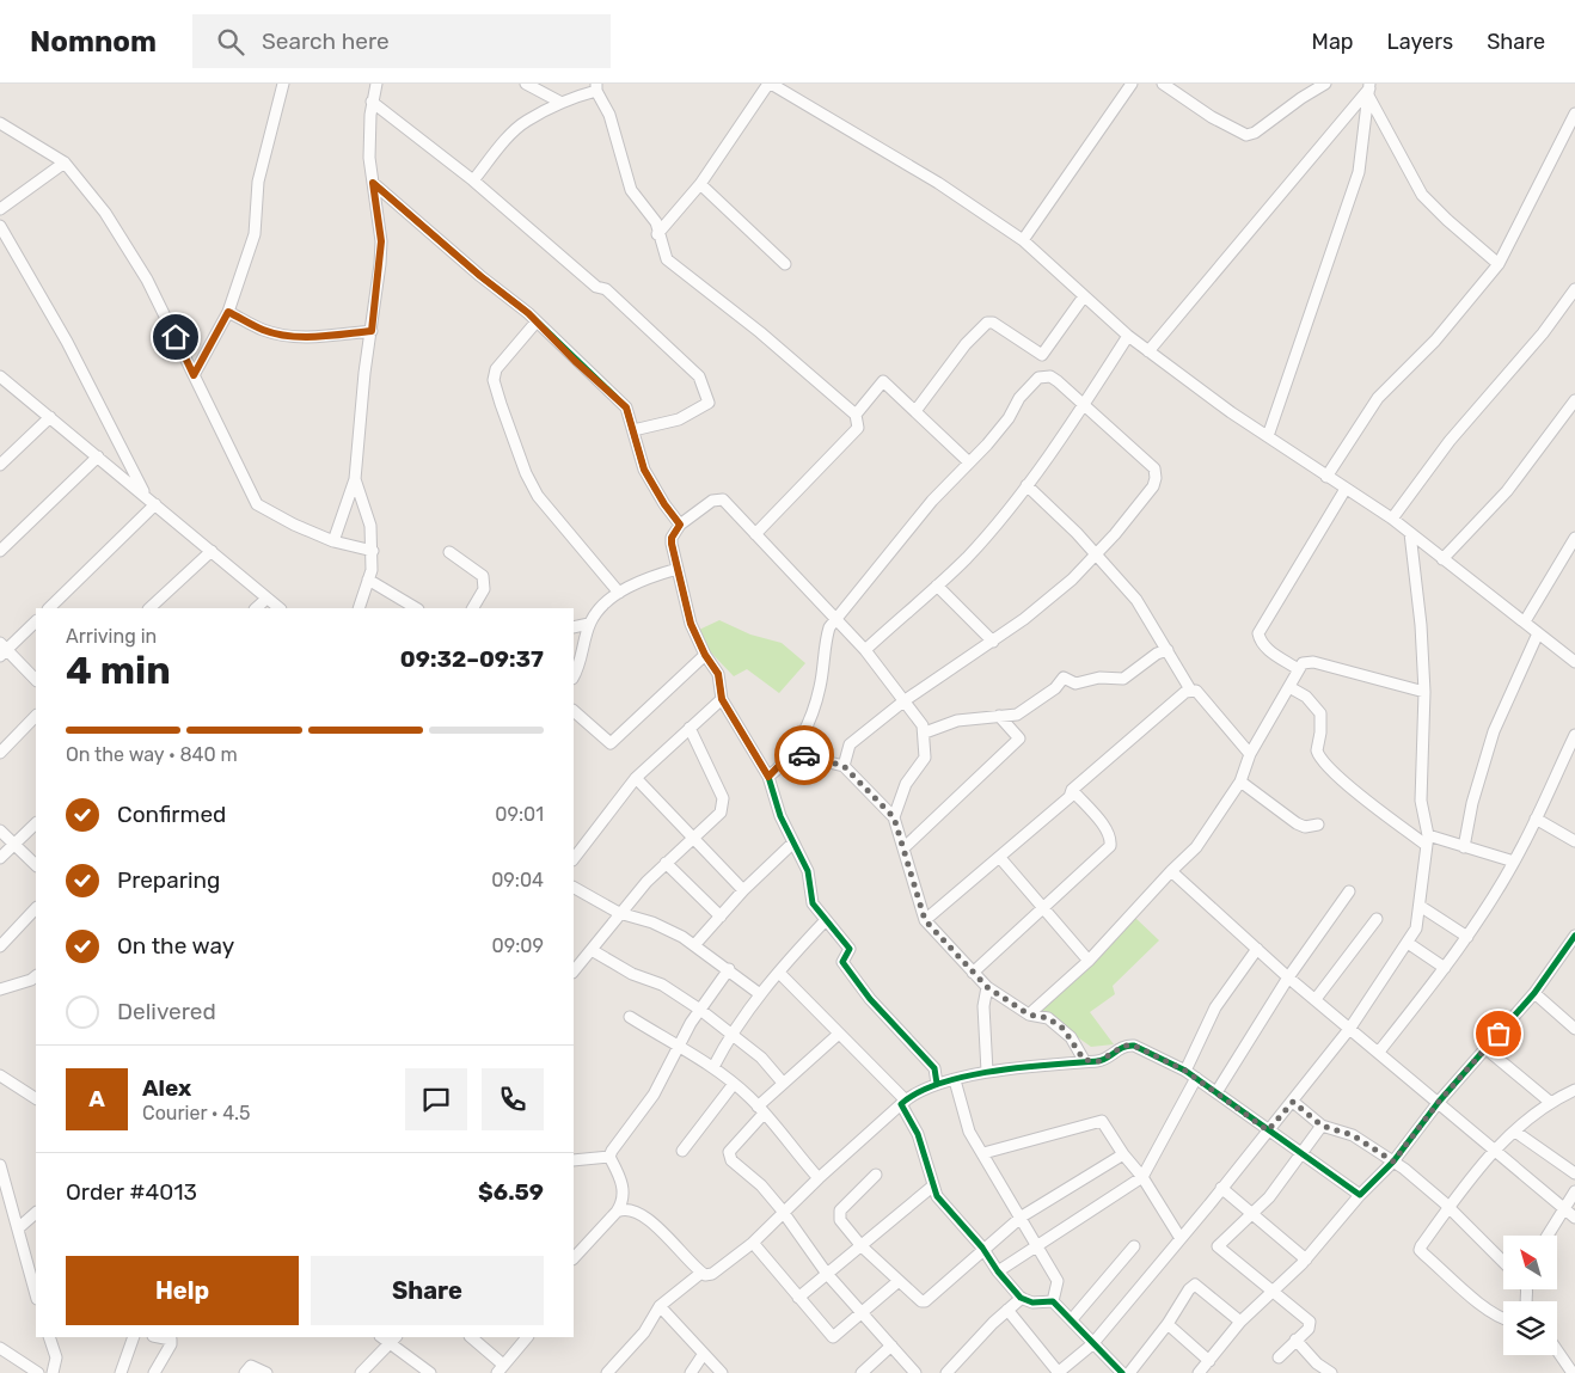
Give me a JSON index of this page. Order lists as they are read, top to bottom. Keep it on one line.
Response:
{"north":"top left","page":{"header":"Nomnom","search":"Search here","nav":["Map","Layers","Share"],"heading":["4 min","Arriving in","09:32–09:37"],"panel":["Alex","Courier · 4.5","Order #4013","$6.59"],"bar":"On the way · 840 m","list":[["Confirmed","09:01"],["Preparing","09:04"],["On the way","09:09"],"Delivered"],"round":"A","buttons":["Help","Share"]}}
